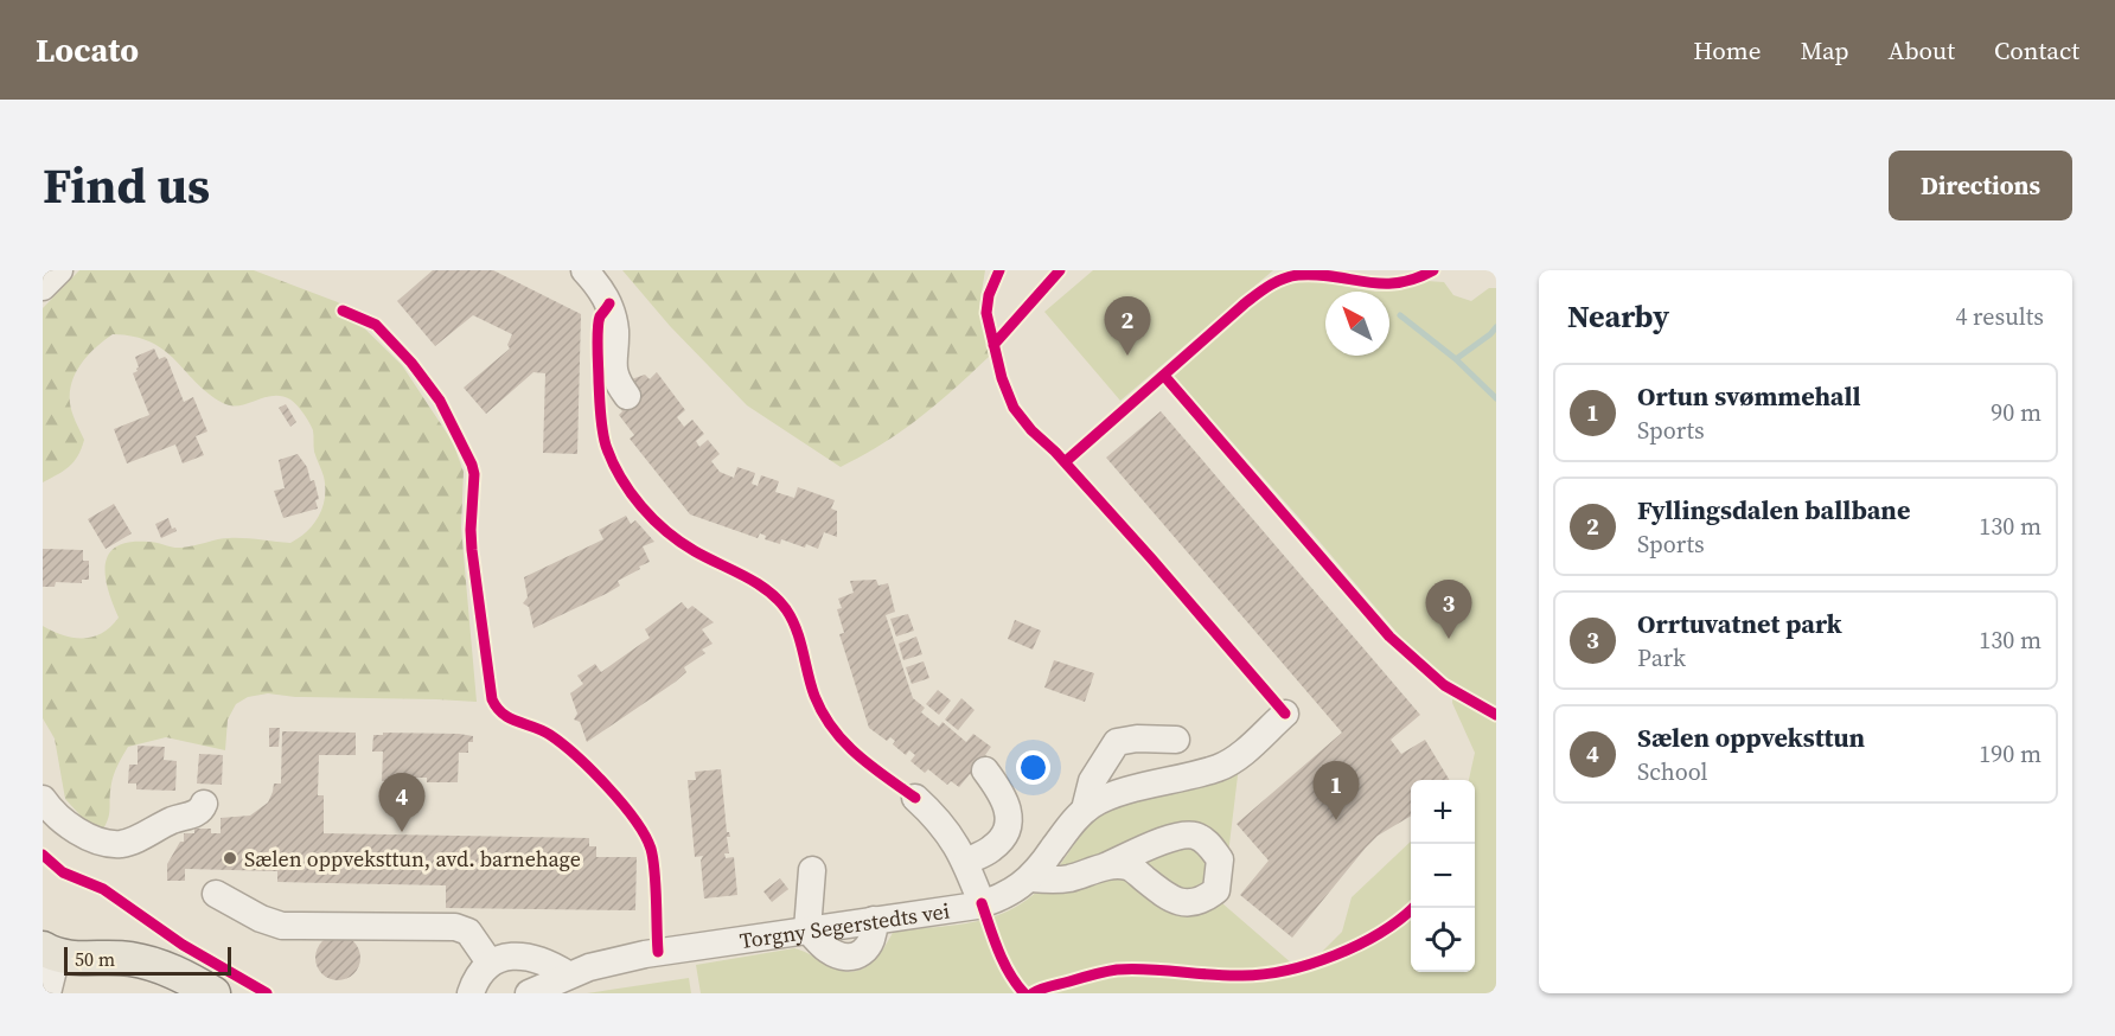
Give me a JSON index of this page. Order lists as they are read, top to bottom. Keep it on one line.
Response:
{"streets":{"street":["Torgny Segerstedts vei"]},"places":["Sælen oppveksttun, avd. barnehage"],"scale_bar":"50 m","north":"top left","page":{"header":"Locato","nav":["Home","Map","About","Contact"],"title":"Find us","buttons":"Directions","heading":["Nearby","4 results"],"pins":["2","3","1","4"],"list":[{"mark":"1","name":"Ortun svømmehall","note":"Sports","value":"90 m"},{"mark":"2","name":"Fyllingsdalen ballbane","note":"Sports","value":"130 m"},{"mark":"3","name":"Orrtuvatnet park","note":"Park","value":"130 m"},{"mark":"4","name":"Sælen oppveksttun","note":"School","value":"190 m"}],"map_buttons":["+","−"],"scale":"50 m"}}
